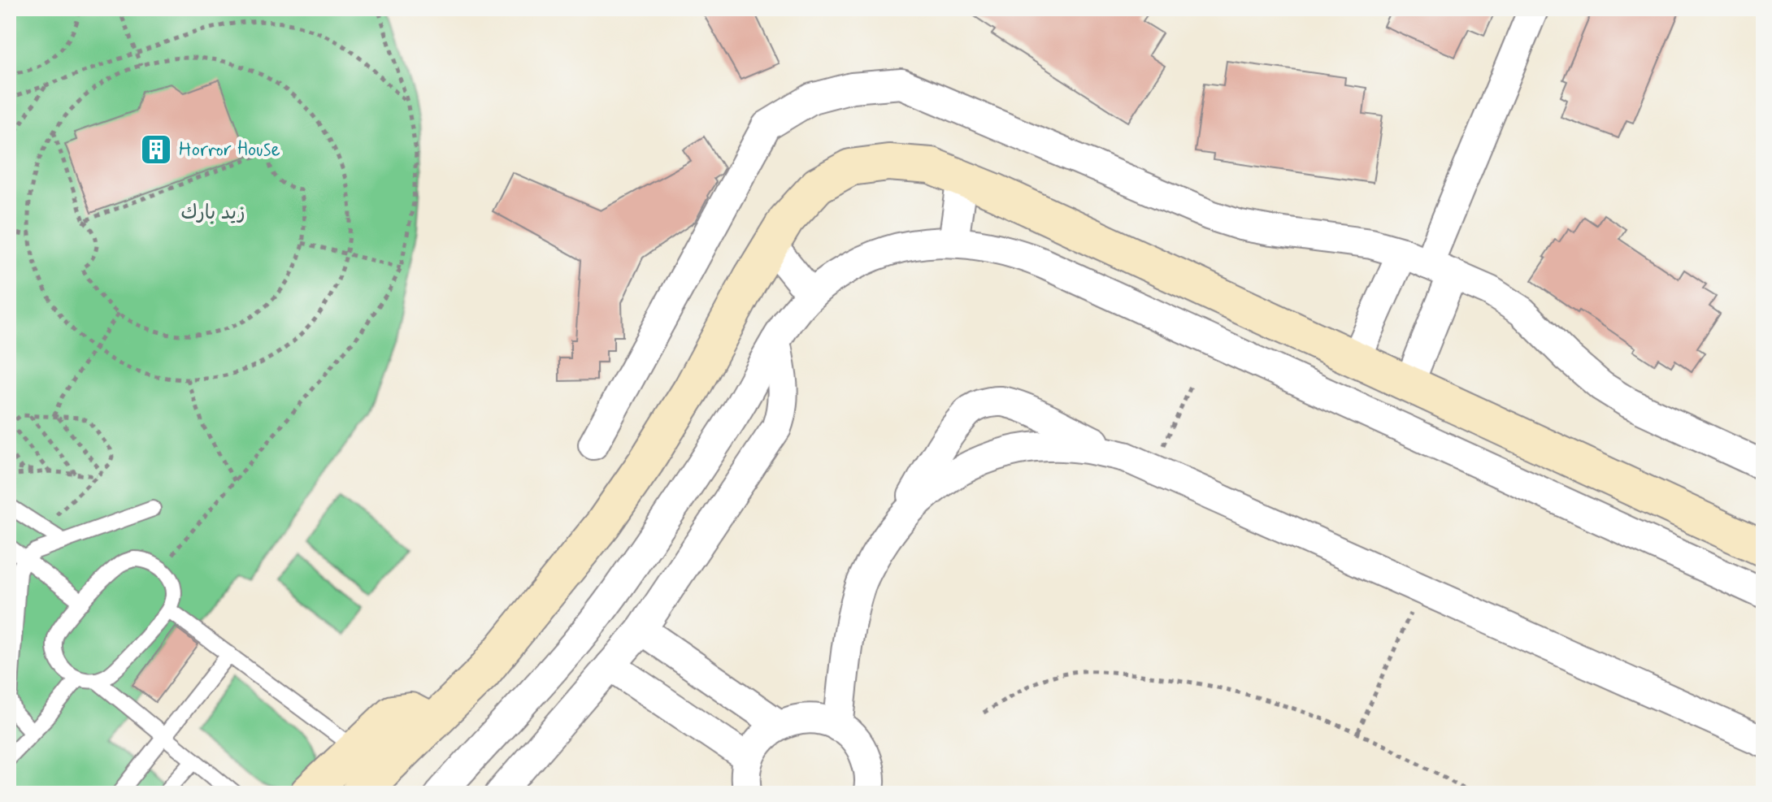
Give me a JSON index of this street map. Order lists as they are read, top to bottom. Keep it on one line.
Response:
{"parks":["زيد بارك"],"places":{"building":["Horror House"]}}
